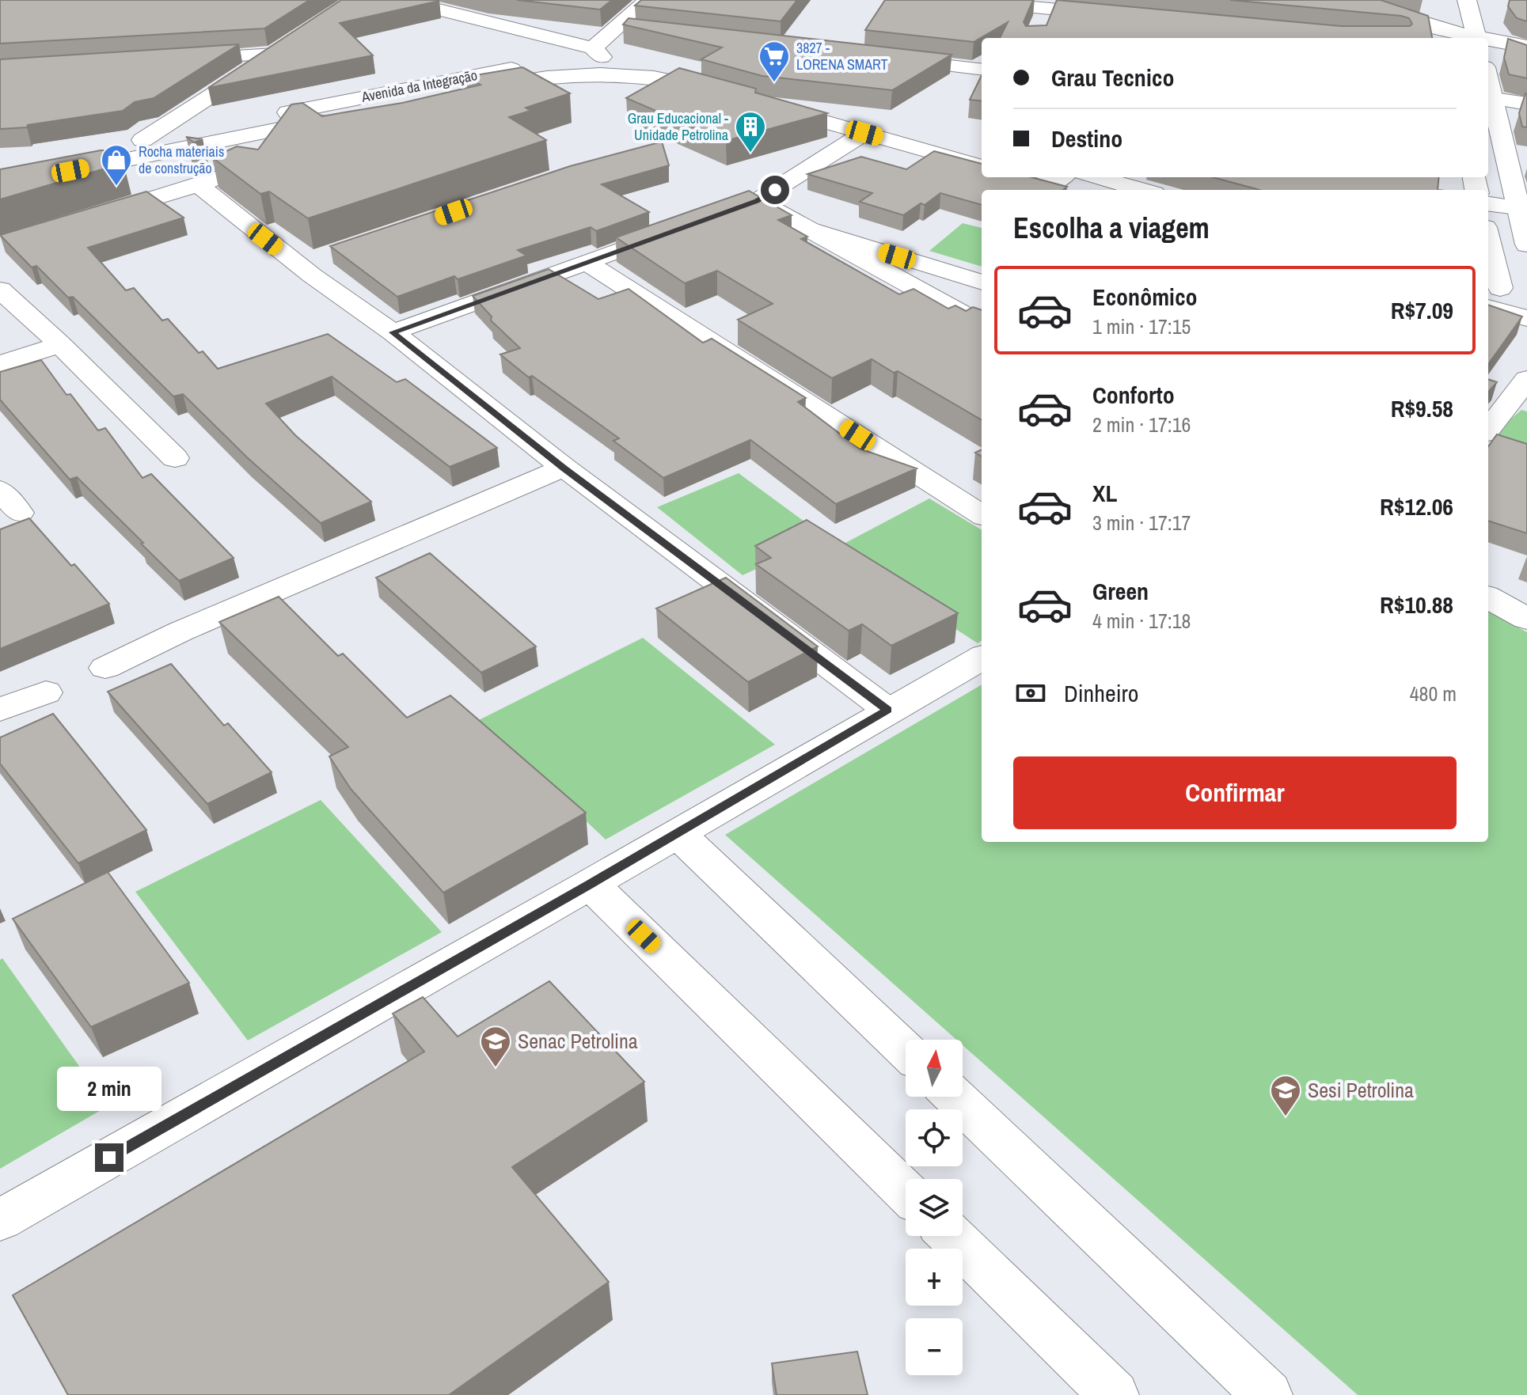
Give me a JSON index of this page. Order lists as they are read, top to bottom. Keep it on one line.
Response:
{"streets":{"street":["Avenida da Integração"]},"places":{"supermarket":["3827 - LORENA SMART"],"building":["Grau Educacional - Unidade Petrolina"],"shop":["Rocha materiais de construção"],"school or university":["Senac Petrolina","Sesi Petrolina"]},"north":"top","page":{"banner":["Grau Tecnico","Destino"],"heading":"Escolha a viagem","list":[{"name":"Econômico","note":"1 min · 17:15","value":"R$7.09"},{"name":"Conforto","note":"2 min · 17:16","value":"R$9.58"},{"name":"XL","note":"3 min · 17:17","value":"R$12.06"},{"name":"Green","note":"4 min · 17:18","value":"R$10.88"}],"pay":["Dinheiro","480 m"],"buttons":"Confirmar","map_buttons":["+","−"],"bubble":"2 min"}}
